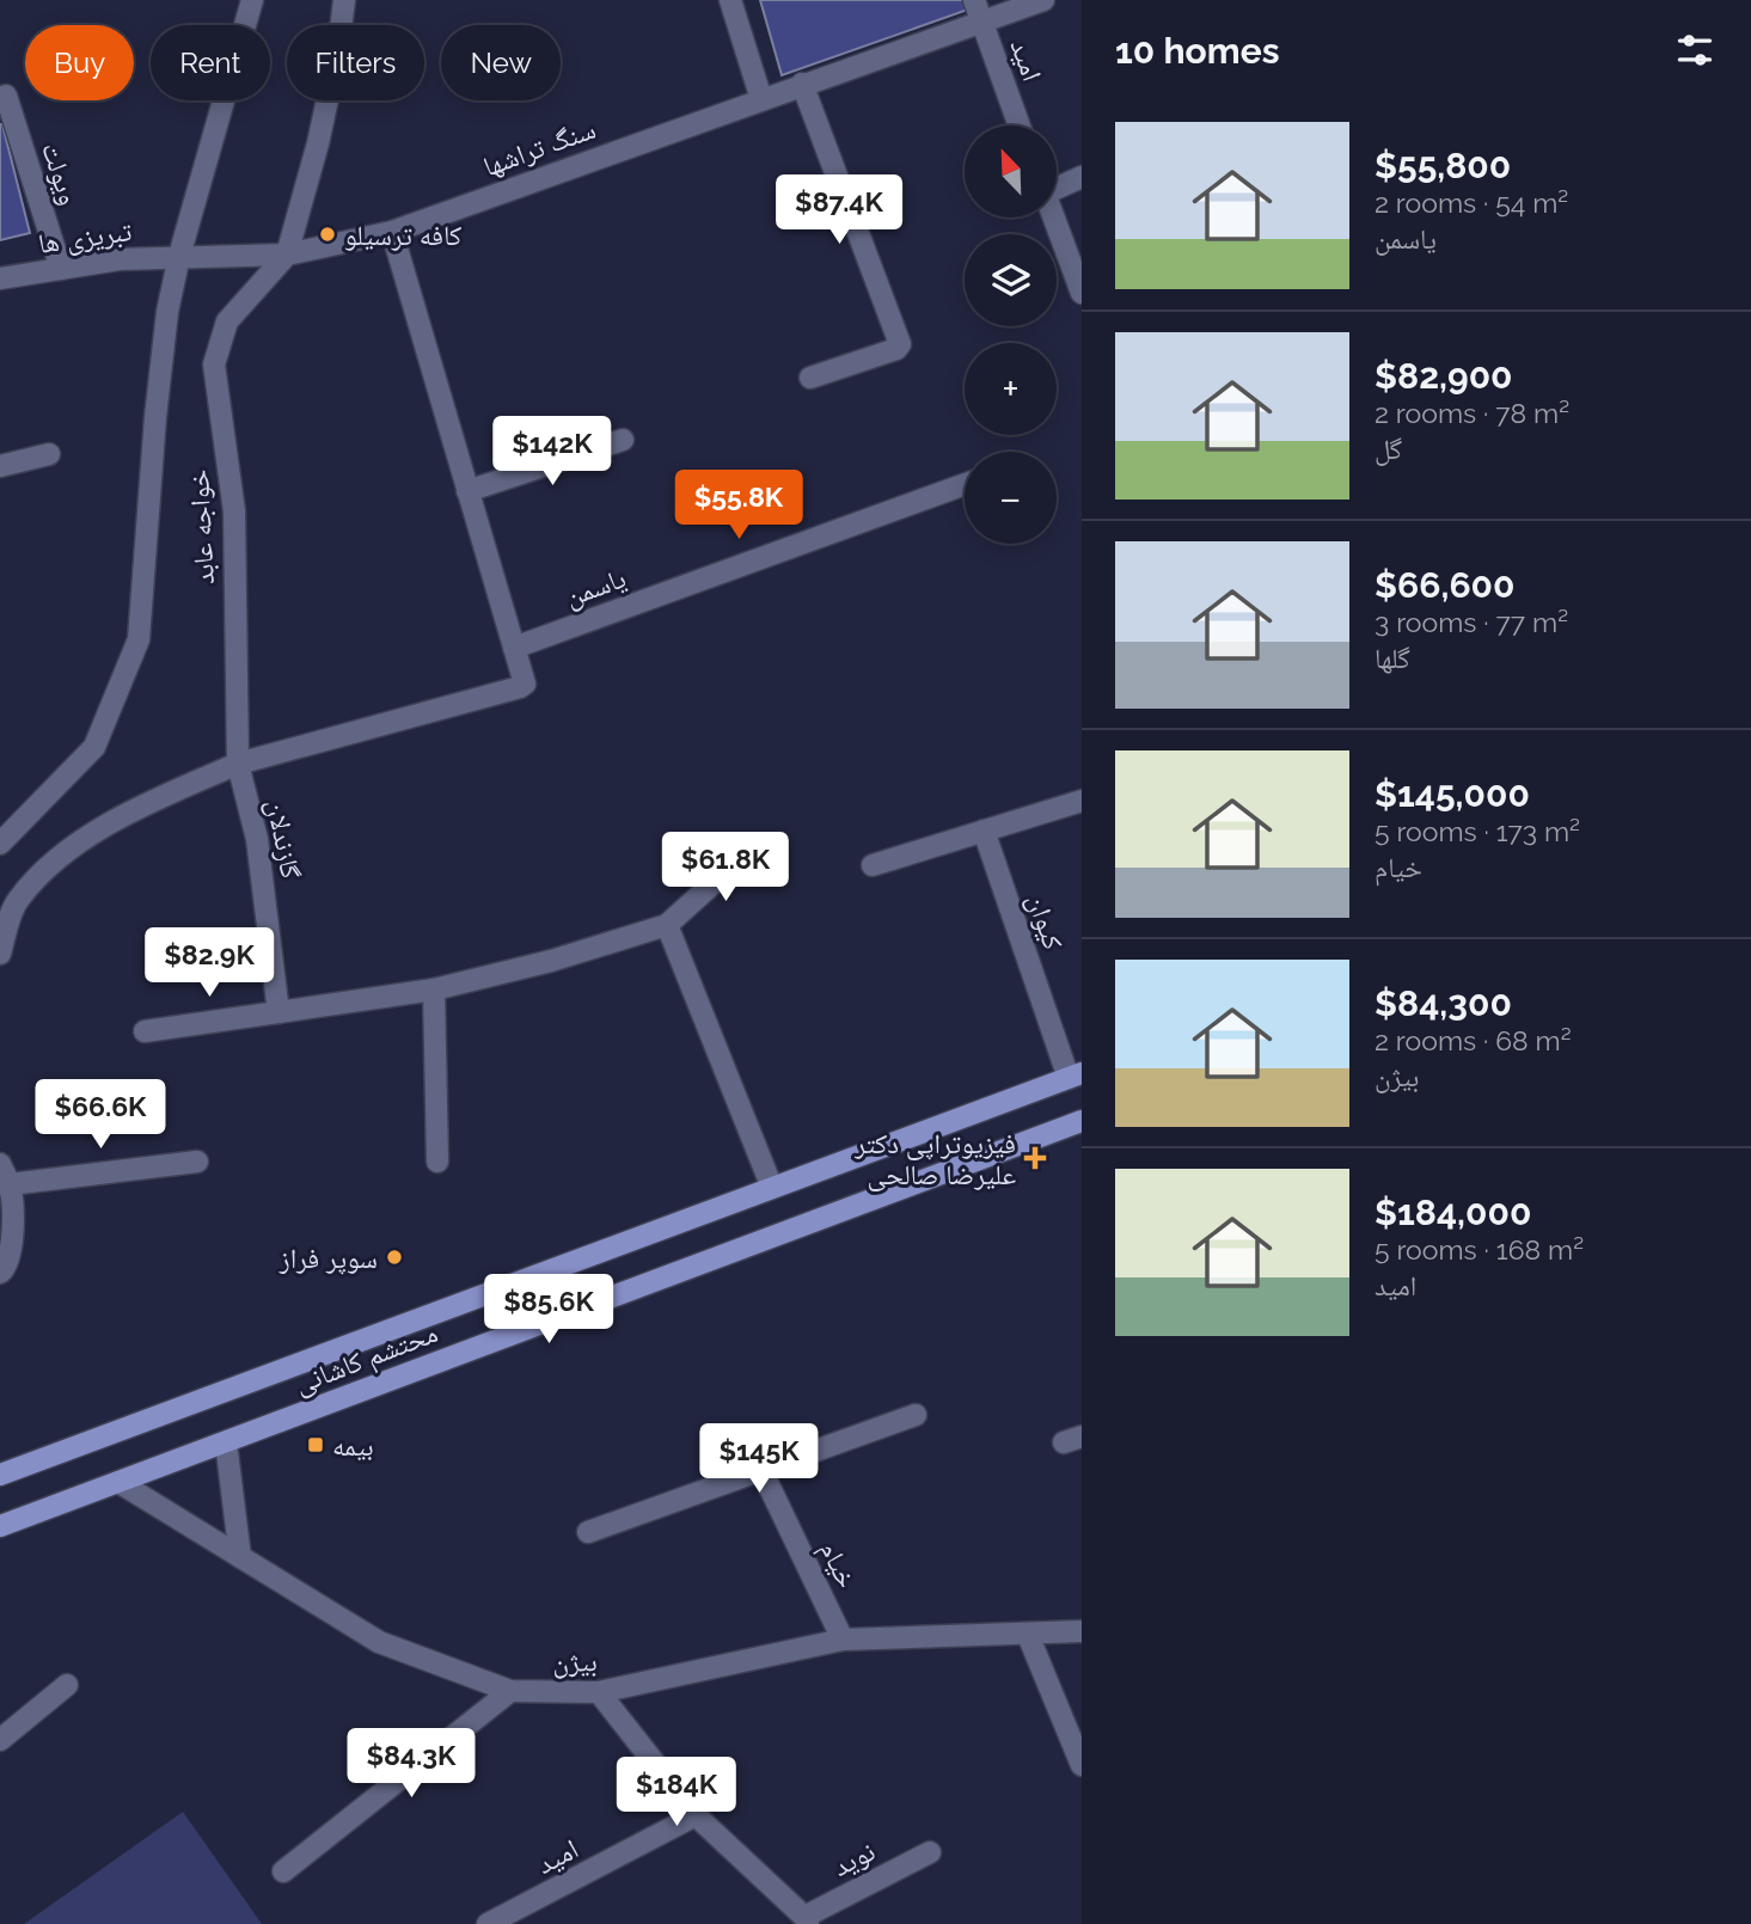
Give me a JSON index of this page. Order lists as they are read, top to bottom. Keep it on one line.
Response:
{"streets":{"main road":["محتشم کاشانی"],"street":["امید","سنگ تراشها","ویولت","تبریزی ها","خواجه عابد","یاسمن","گازندلان","کیوان","خیام","بیژن","نوید"]},"crossings":[["امید","سنگ تراشها"],["سنگ تراشها","تبریزی ها"],["سنگ تراشها","خواجه عابد"],["ویولت","تبریزی ها"],["تبریزی ها","خواجه عابد"],["خواجه عابد","گازندلان"],["کیوان","محتشم کاشانی"],["محتشم کاشانی","بیژن"],["خیام","بیژن"]],"places":{"other":["کافه ترسیلو","سوپر فراز"],"health":["فیزیوتراپی دکتر علیرضا صالحی"],"transit":["بیمه"]},"north":"top left","page":{"heading":"10 homes","chip":["Buy","Rent","Filters","New"],"list":[{"name":"$55,800","note":"2 rooms · 54 m² · یاسمن"},{"name":"$82,900","note":"2 rooms · 78 m² · گل"},{"name":"$66,600","note":"3 rooms · 77 m² · گلها"},{"name":"$145,000","note":"5 rooms · 173 m² · خیام"},{"name":"$84,300","note":"2 rooms · 68 m² · بیژن"},{"name":"$184,000","note":"5 rooms · 168 m² · امید"}],"map_buttons":["+","−"],"price":["$87.4K","$142K","$55.8K","$61.8K","$82.9K","$66.6K","$85.6K","$145K","$84.3K","$184K"]}}
